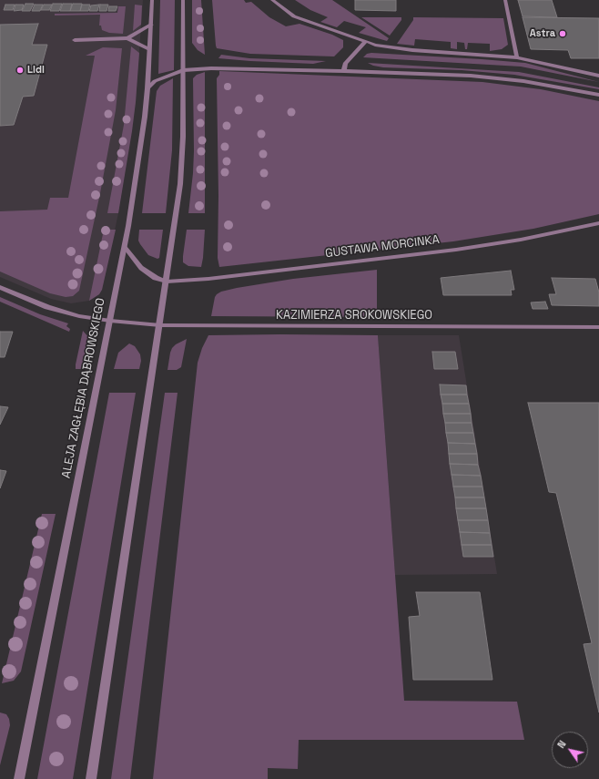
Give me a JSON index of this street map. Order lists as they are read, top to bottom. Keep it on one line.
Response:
{"streets":{"street":["GUSTAWA MORCINKA","KAZIMIERZA SROKOWSKIEGO","ALEJA ZAGŁĘBIA DĄBROWSKIEGO"]},"crossings":[["KAZIMIERZA SROKOWSKIEGO","ALEJA ZAGŁĘBIA DĄBROWSKIEGO"]],"places":["Astra","Lidl"],"north":"top left"}
